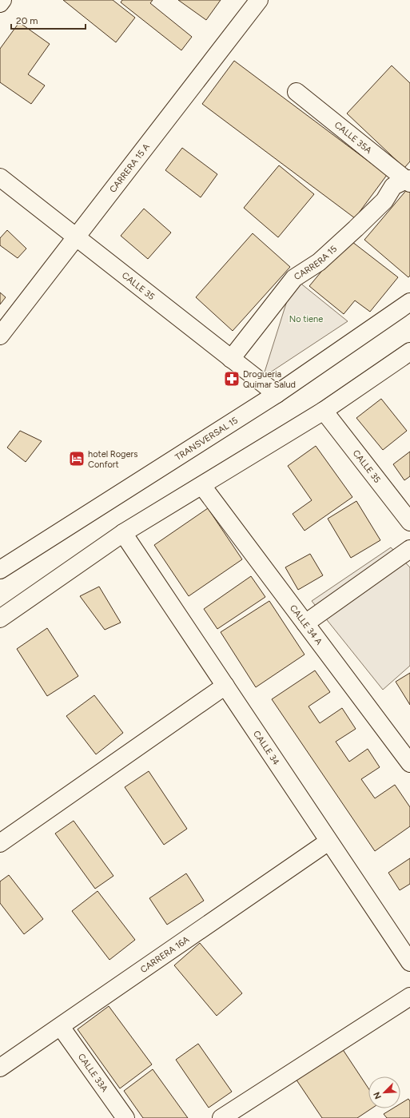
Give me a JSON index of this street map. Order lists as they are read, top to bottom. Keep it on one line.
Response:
{"streets":{"street":["CALLE 35A","CARRERA 15 A","CARRERA 15","CALLE 35","TRANSVERSAL 15","CALLE 34 A","CALLE 34","CARRERA 16A","CALLE 33A"]},"crossings":[["CALLE 35A","CARRERA 15"],["CARRERA 15 A","CALLE 35"],["CARRERA 15","CALLE 35"],["CALLE 35","TRANSVERSAL 15"],["CALLE 34","CARRERA 16A"],["CARRERA 16A","CALLE 33A"]],"parks":["No tiene"],"places":{"pharmacy":["Drogueria Quimar Salud"],"hotel":["hotel Rogers Confort"]},"scale_bar":"20 m","north":"bottom left"}
